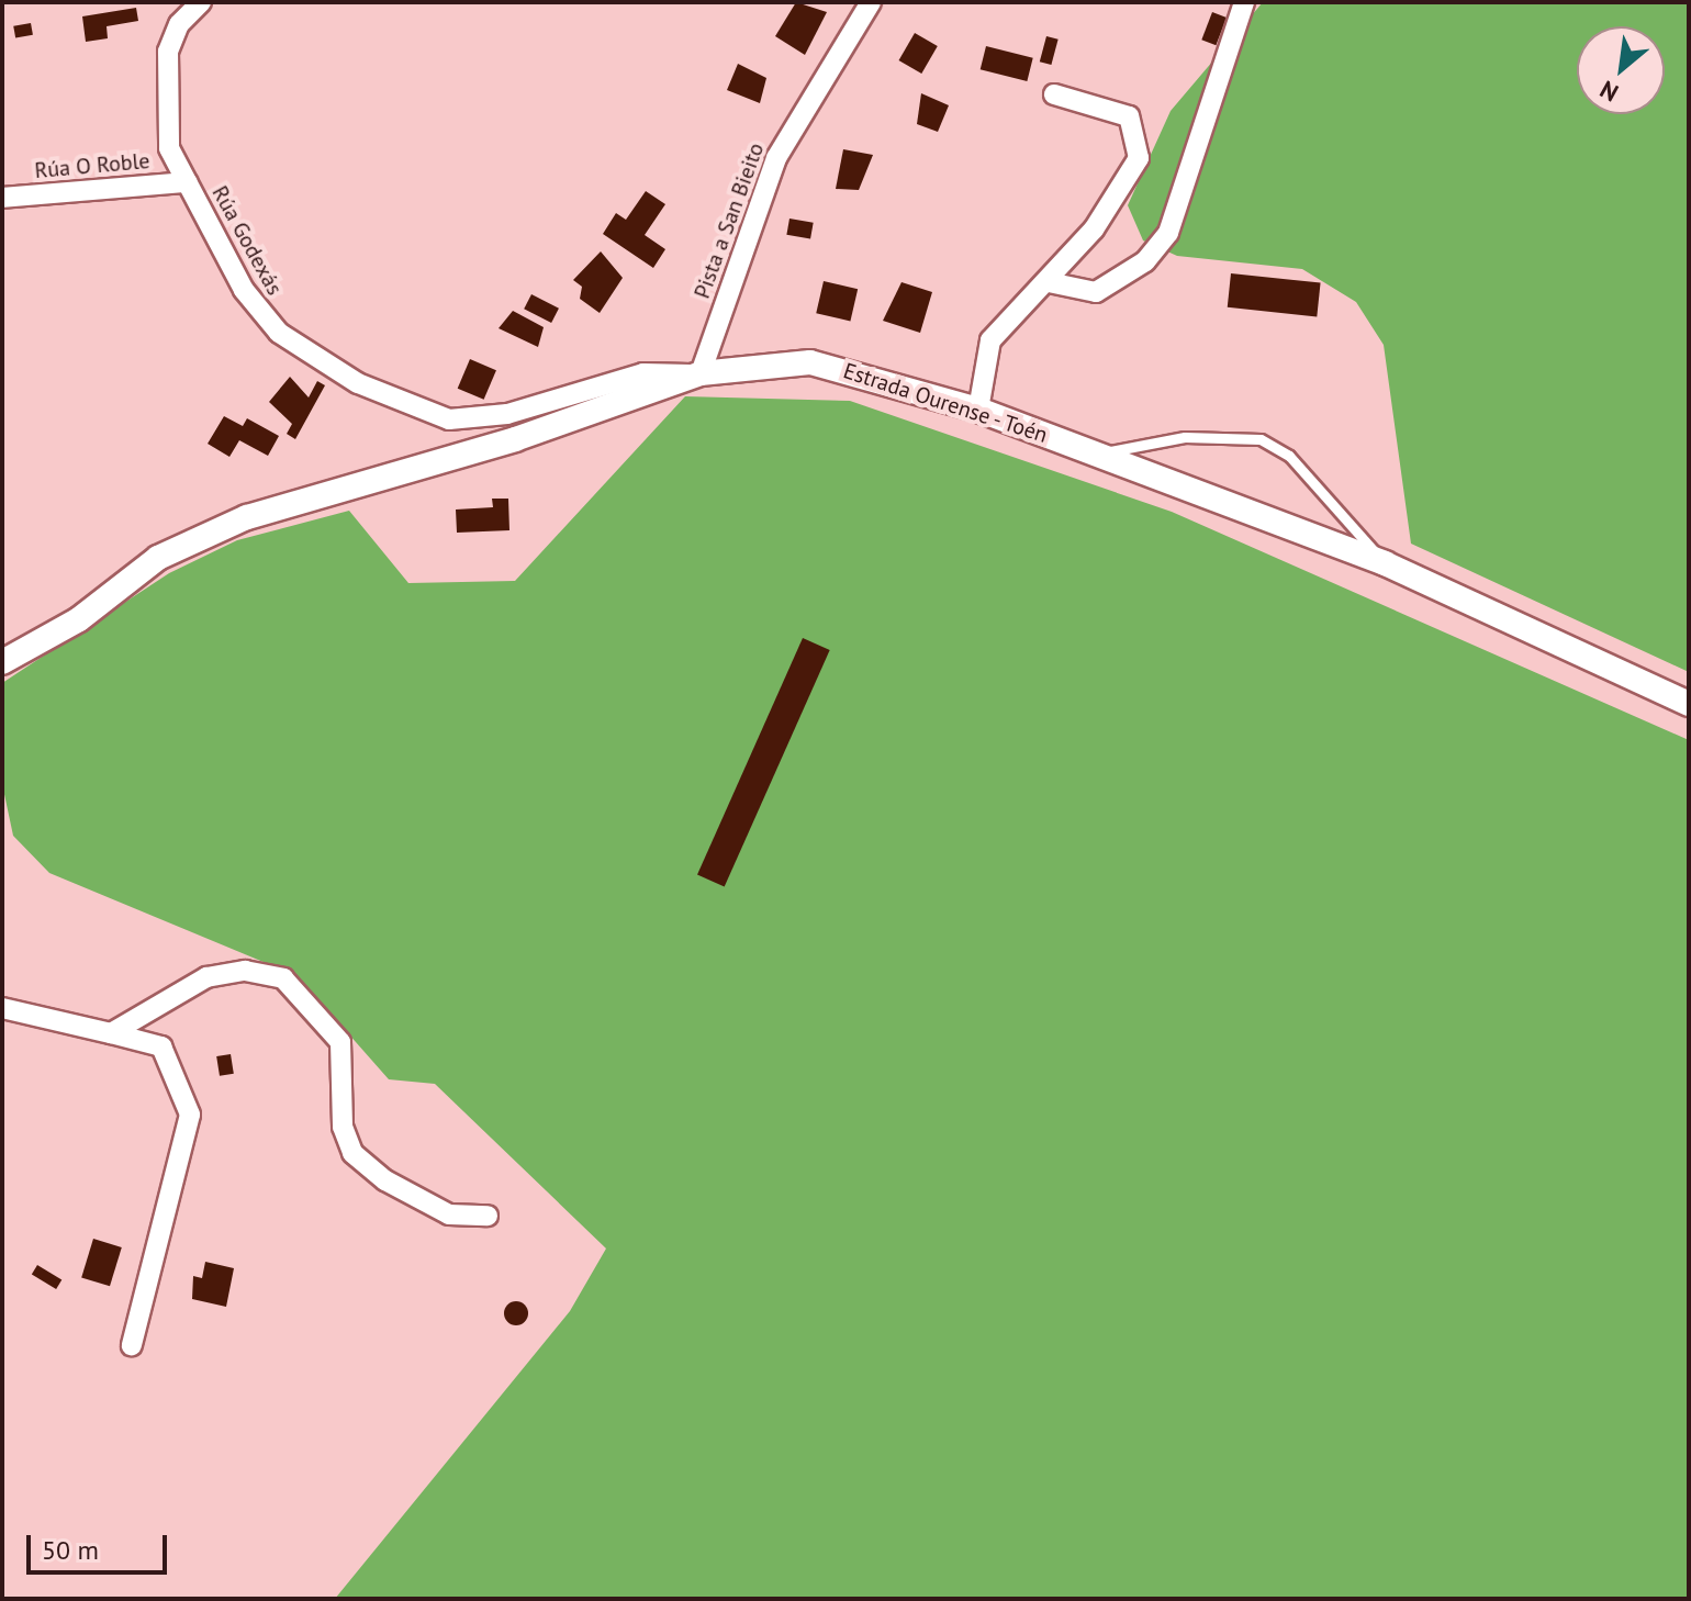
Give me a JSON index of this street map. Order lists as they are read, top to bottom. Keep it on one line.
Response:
{"streets":{"street":["Rúa O Roble","Pista a San Bieito","Rúa Godexás","Estrada Ourense - Toén"]},"crossings":[["Rúa O Roble","Rúa Godexás"],["Pista a San Bieito","Rúa Godexás"],["Pista a San Bieito","Estrada Ourense - Toén"],["Rúa Godexás","Estrada Ourense - Toén"]],"scale_bar":"50 m","north":"bottom left"}
